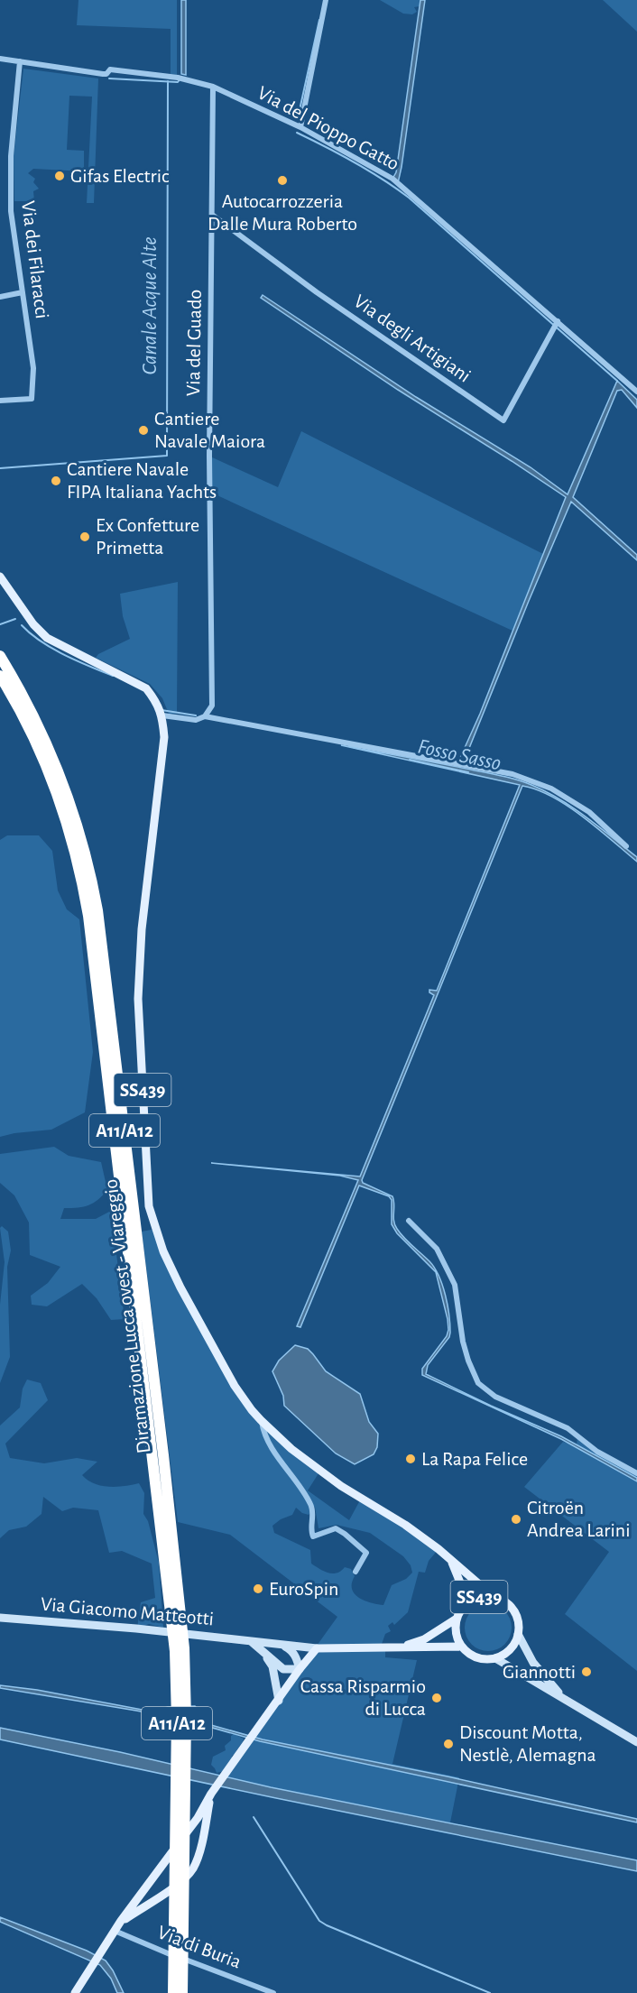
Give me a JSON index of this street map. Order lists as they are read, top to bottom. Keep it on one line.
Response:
{"streets":{"highway":["A11/A12","Diramazione Lucca ovest - Viareggio"],"main road":["SS439","Via Giacomo Matteotti"],"street":["Via del Pioppo Gatto","Via dei Filaracci","Via degli Artigiani","Via del Guado","Via di Buria"]},"crossings":[["Via del Pioppo Gatto","Via dei Filaracci"],["Via del Pioppo Gatto","Via degli Artigiani"],["Via del Pioppo Gatto","Via del Guado"],["Via degli Artigiani","Via del Guado"],["SS439","Via Giacomo Matteotti"]],"water":["Canale Acque Alte","Fosso Sasso"],"places":["Gifas Electric","Autocarrozzeria Dalle Mura Roberto","Cantiere Navale Maiora","Cantiere Navale FIPA Italiana Yachts","Ex Confetture Primetta","La Rapa Felice","Citroën Andrea Larini","EuroSpin","Giannotti","Cassa Risparmio di Lucca","Discount Motta, Nestlè, Alemagna"]}
